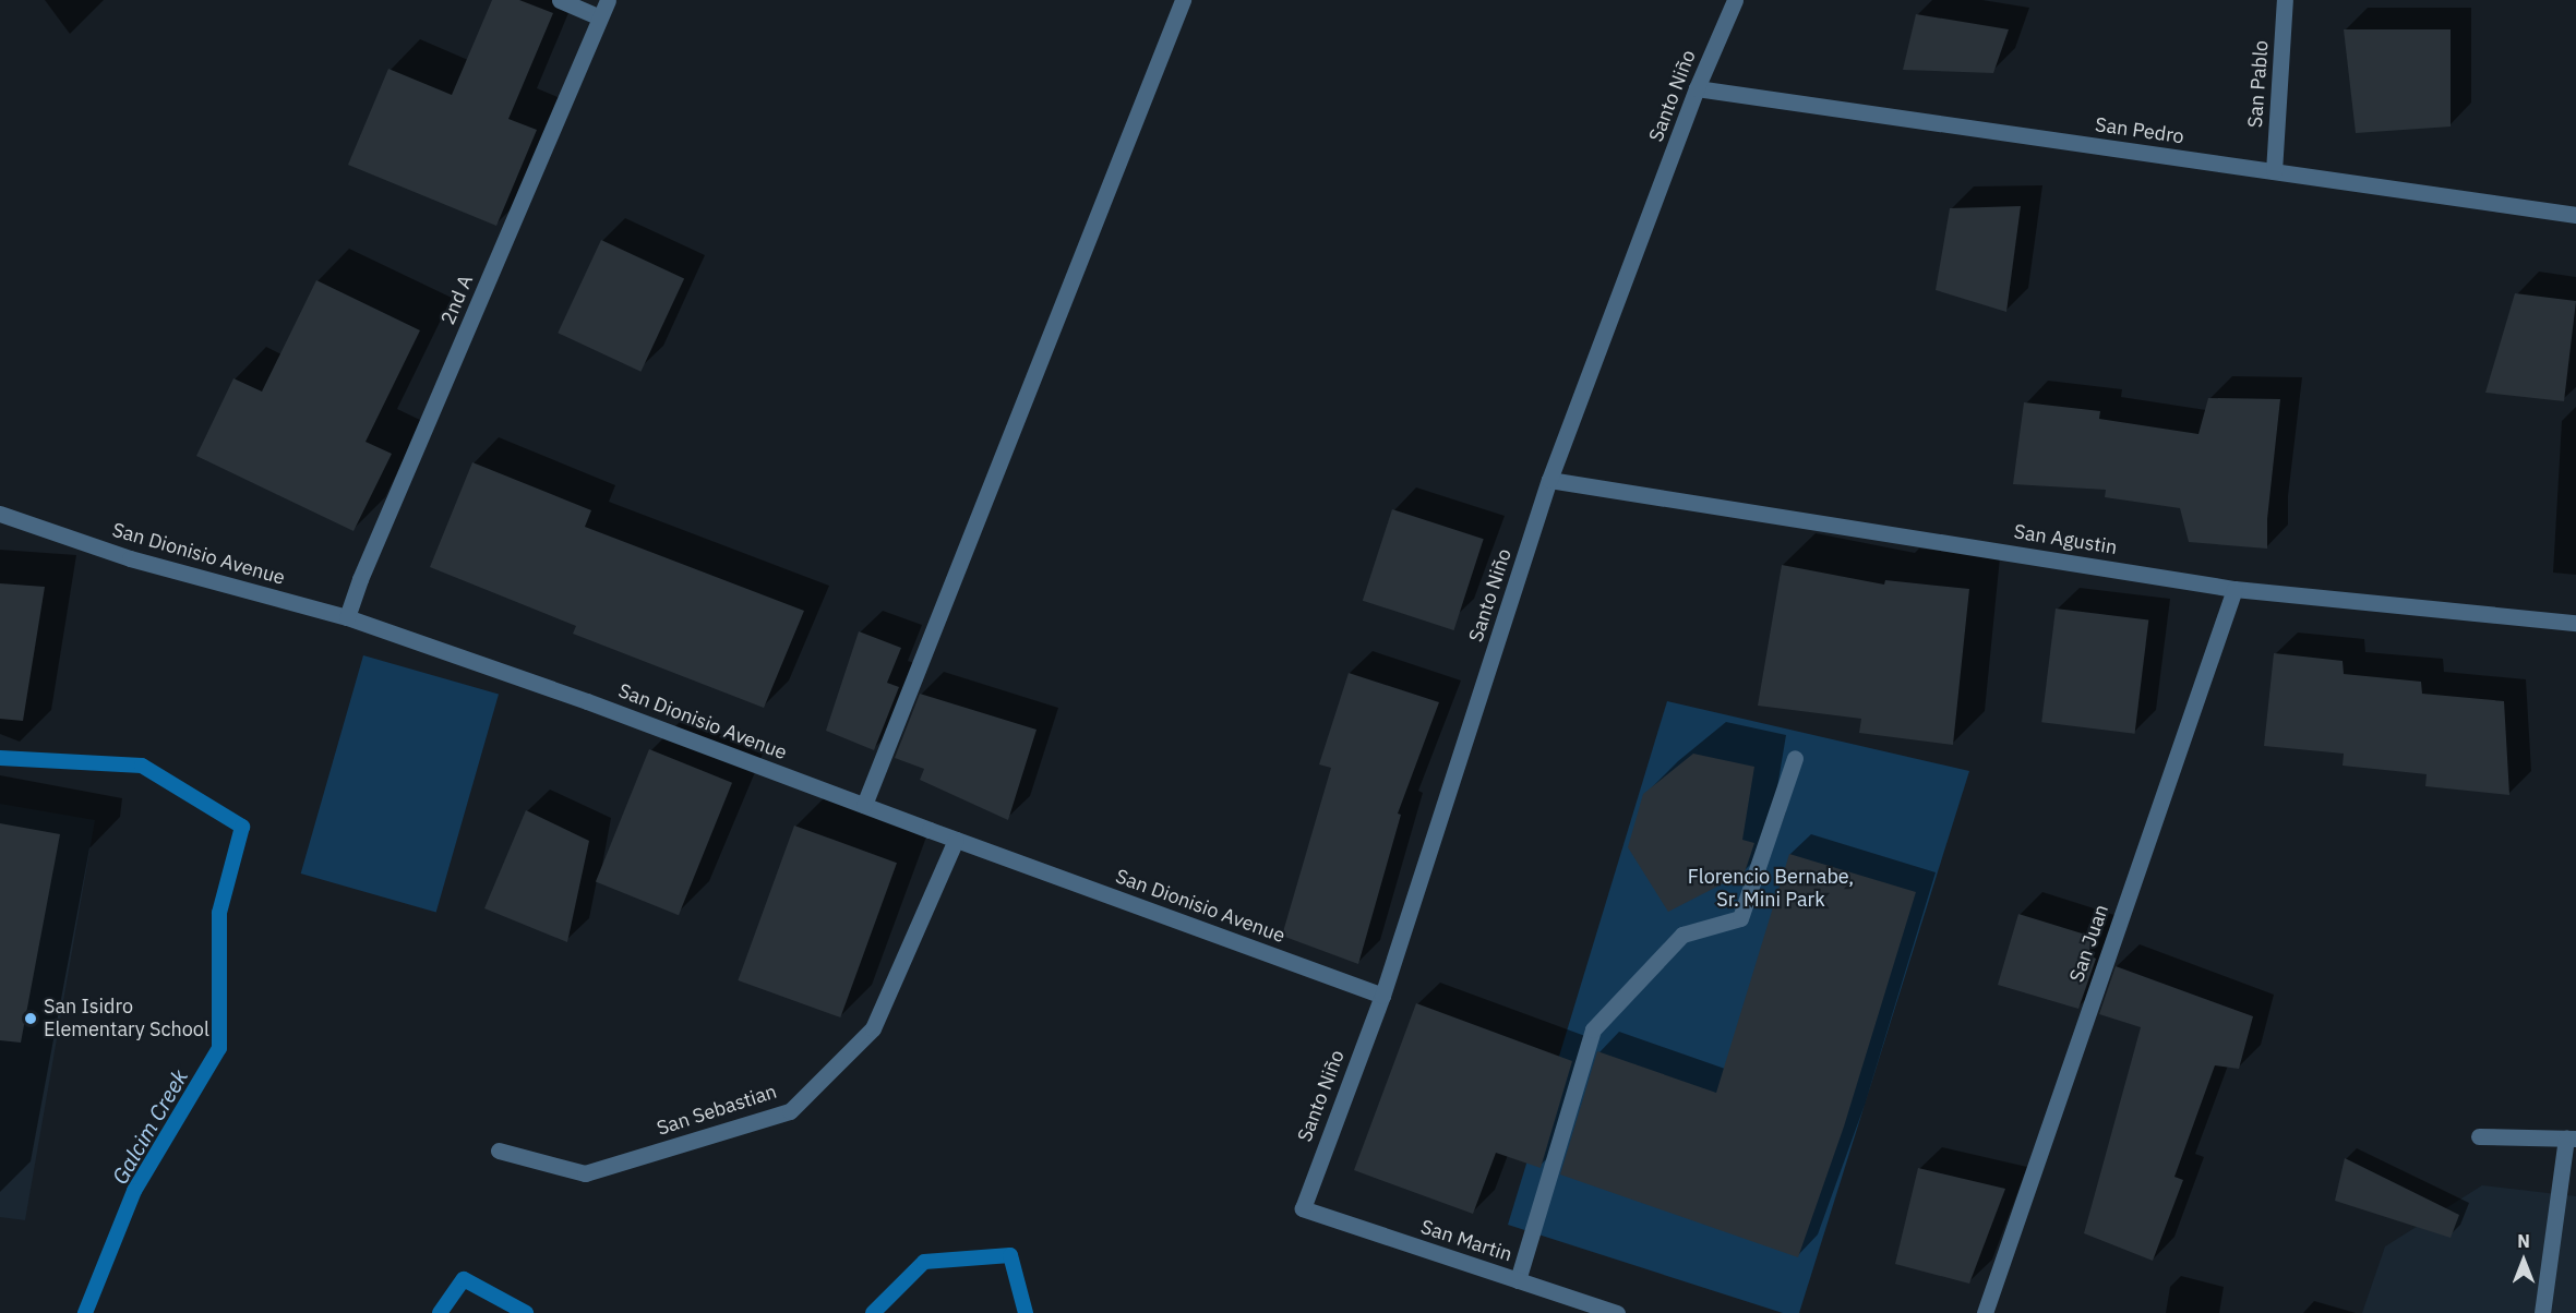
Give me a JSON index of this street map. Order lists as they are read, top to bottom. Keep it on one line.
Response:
{"streets":{"street":["San Pablo","Santo Niño","San Pedro","2nd A","San Agustin","San Dionisio Avenue","San Juan","San Sebastian","San Martin"]},"crossings":[["San Pablo","San Pedro"],["Santo Niño","San Pedro"],["Santo Niño","San Agustin"],["Santo Niño","San Dionisio Avenue"],["Santo Niño","San Martin"],["2nd A","San Dionisio Avenue"],["San Agustin","San Juan"],["San Dionisio Avenue","San Sebastian"]],"water":["Galcim Creek"],"parks":["Florencio Bernabe, Sr. Mini Park"],"places":["San Isidro Elementary School"],"north":"top"}
